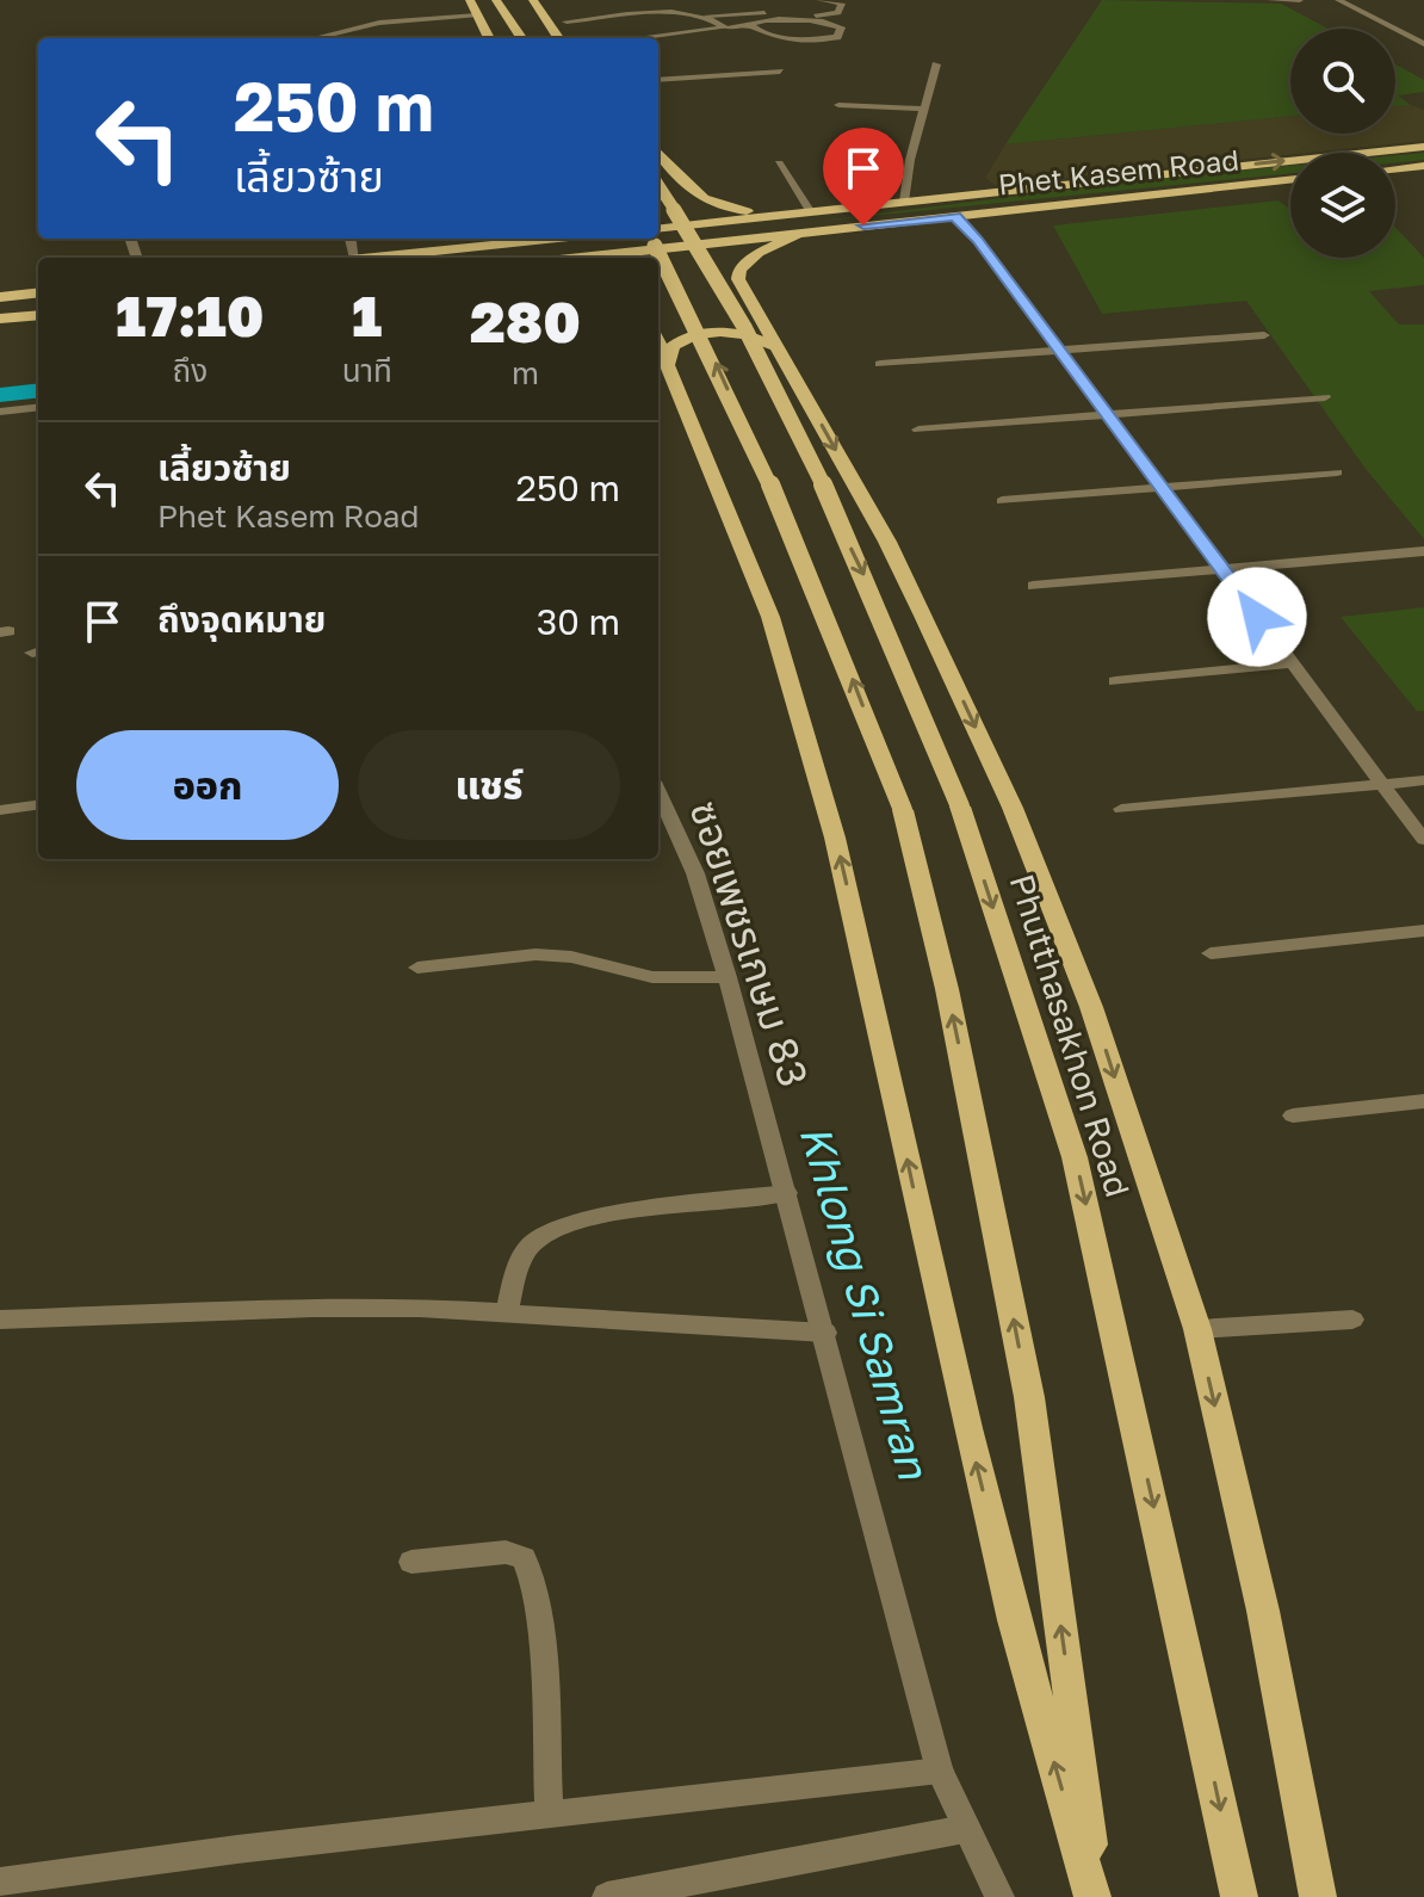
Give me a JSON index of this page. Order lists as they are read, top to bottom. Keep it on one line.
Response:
{"streets":{"main road":["Phet Kasem Road","Phutthasakhon Road"],"street":["ซอยเพชรเกษม 83"]},"water":["Khlong Si Samran"],"page":{"turn":["250 m","เลี้ยวซ้าย"],"eta":["17:10","ถึง","1","นาที","280","m"],"list":[{"name":"เลี้ยวซ้าย","note":"Phet Kasem Road","value":"250 m"},{"name":"ถึงจุดหมาย","value":"30 m"}],"buttons":["ออก","แชร์"]}}
